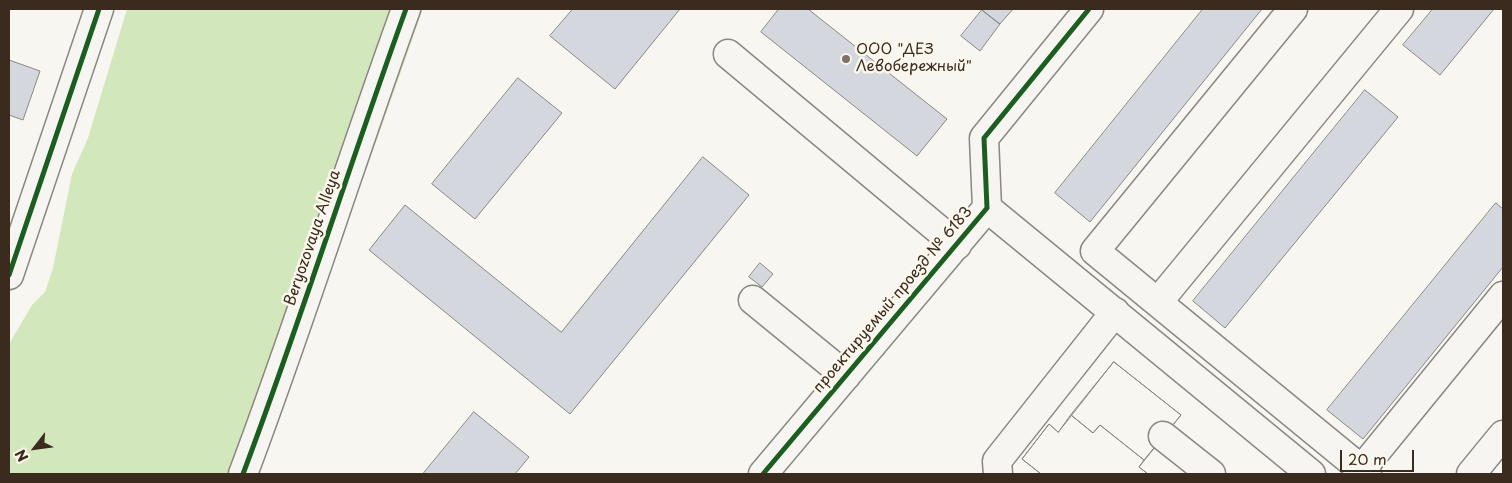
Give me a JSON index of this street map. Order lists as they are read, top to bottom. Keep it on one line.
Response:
{"streets":{"street":["Beryozovaya Alleya","проектируемый проезд № 6183"]},"places":["ООО \"ДЕЗ Левобережный\""],"scale_bar":"20 m","north":"bottom left"}
